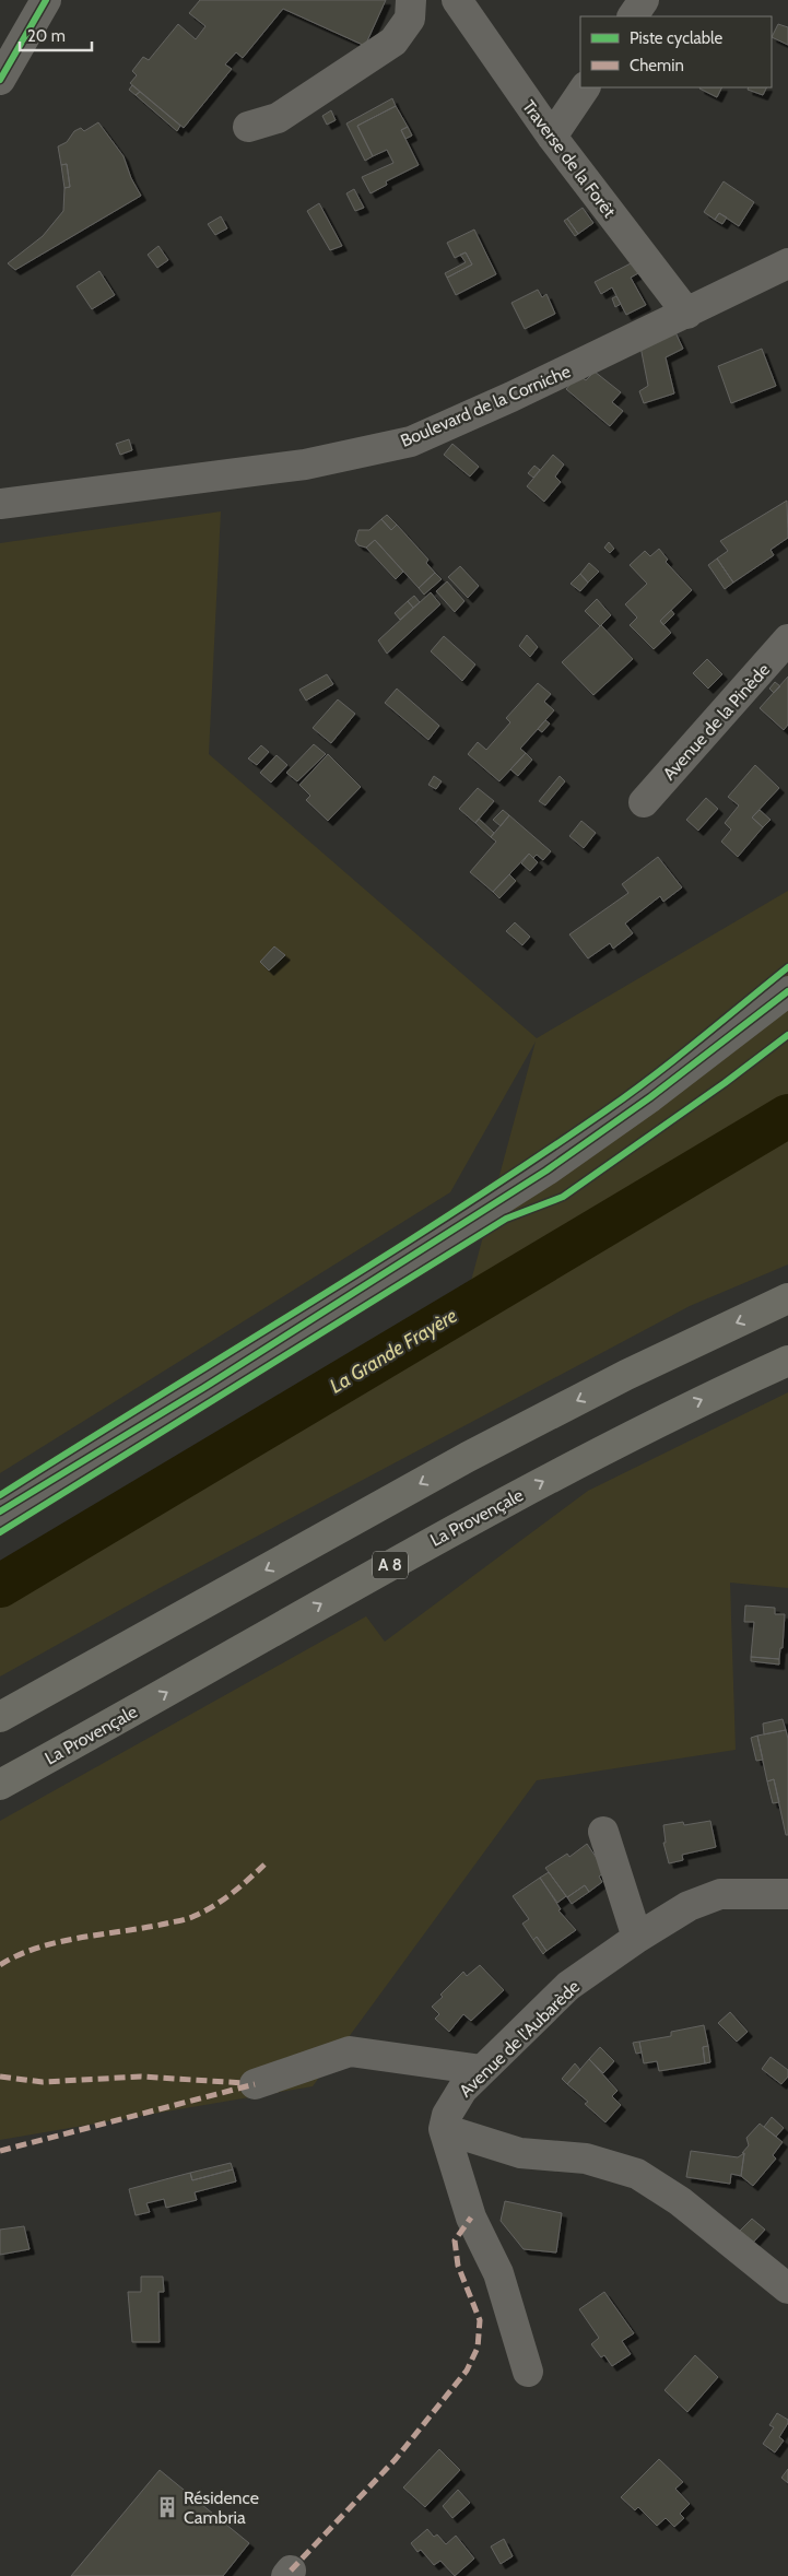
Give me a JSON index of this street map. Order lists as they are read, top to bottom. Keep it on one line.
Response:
{"streets":{"highway":["La Provençale","A 8"],"street":["Traverse de la Forêt","Boulevard de la Corniche","Avenue de la Pinède","Avenue de l'Aubarède"]},"crossings":[["Traverse de la Forêt","Boulevard de la Corniche"]],"water":["La Grande Frayère"],"places":{"building":["Résidence Cambria"]},"legend":["Piste cyclable","Chemin"],"scale_bar":"20 m"}
